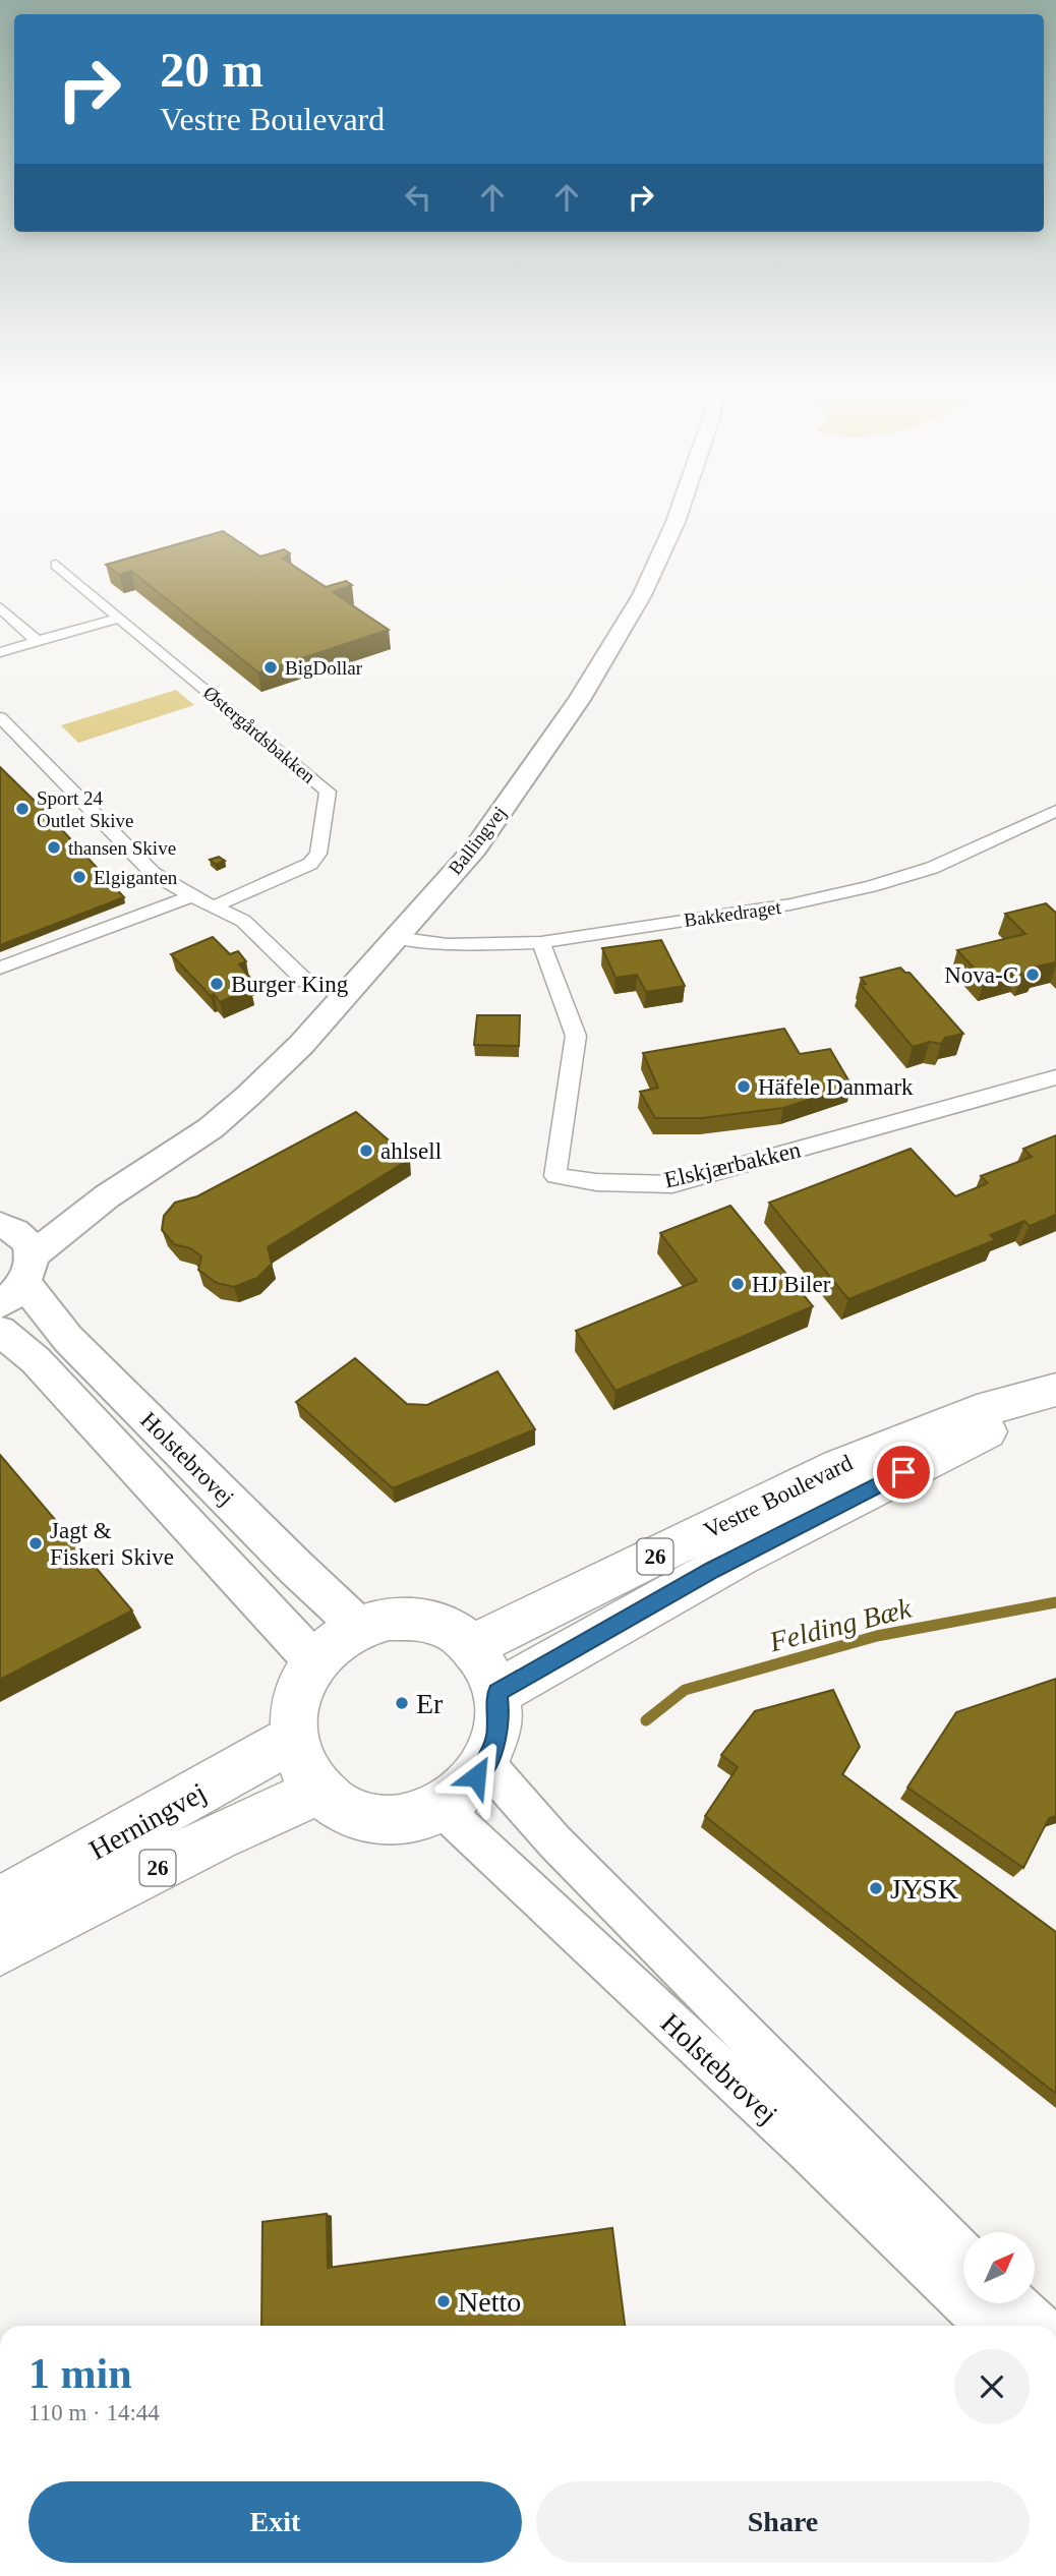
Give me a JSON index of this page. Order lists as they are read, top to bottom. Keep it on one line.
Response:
{"streets":{"main road":["Ballingvej","Holstebrovej","Vestre Boulevard","26","Herningvej"],"street":["Østergårdsbakken","Bakkedraget","Elskjærbakken"]},"crossings":[["Ballingvej","Bakkedraget"],["Ballingvej","Holstebrovej"],["Bakkedraget","Elskjærbakken"],["Holstebrovej","Vestre Boulevard"],["Holstebrovej","Herningvej"],["Vestre Boulevard","Herningvej"]],"water":["Felding Bæk"],"places":["BigDollar","Sport 24 Outlet Skive","thansen Skive","Elgiganten","Nova-C","Burger King","Häfele Danmark","ahlsell","HJ Biler","Jagt & Fiskeri Skive","Er","JYSK","Netto"],"north":"top right","page":{"turn":["20 m","Vestre Boulevard"],"heading":["1 min","110 m · 14:44"],"buttons":["Exit","Share"]}}
